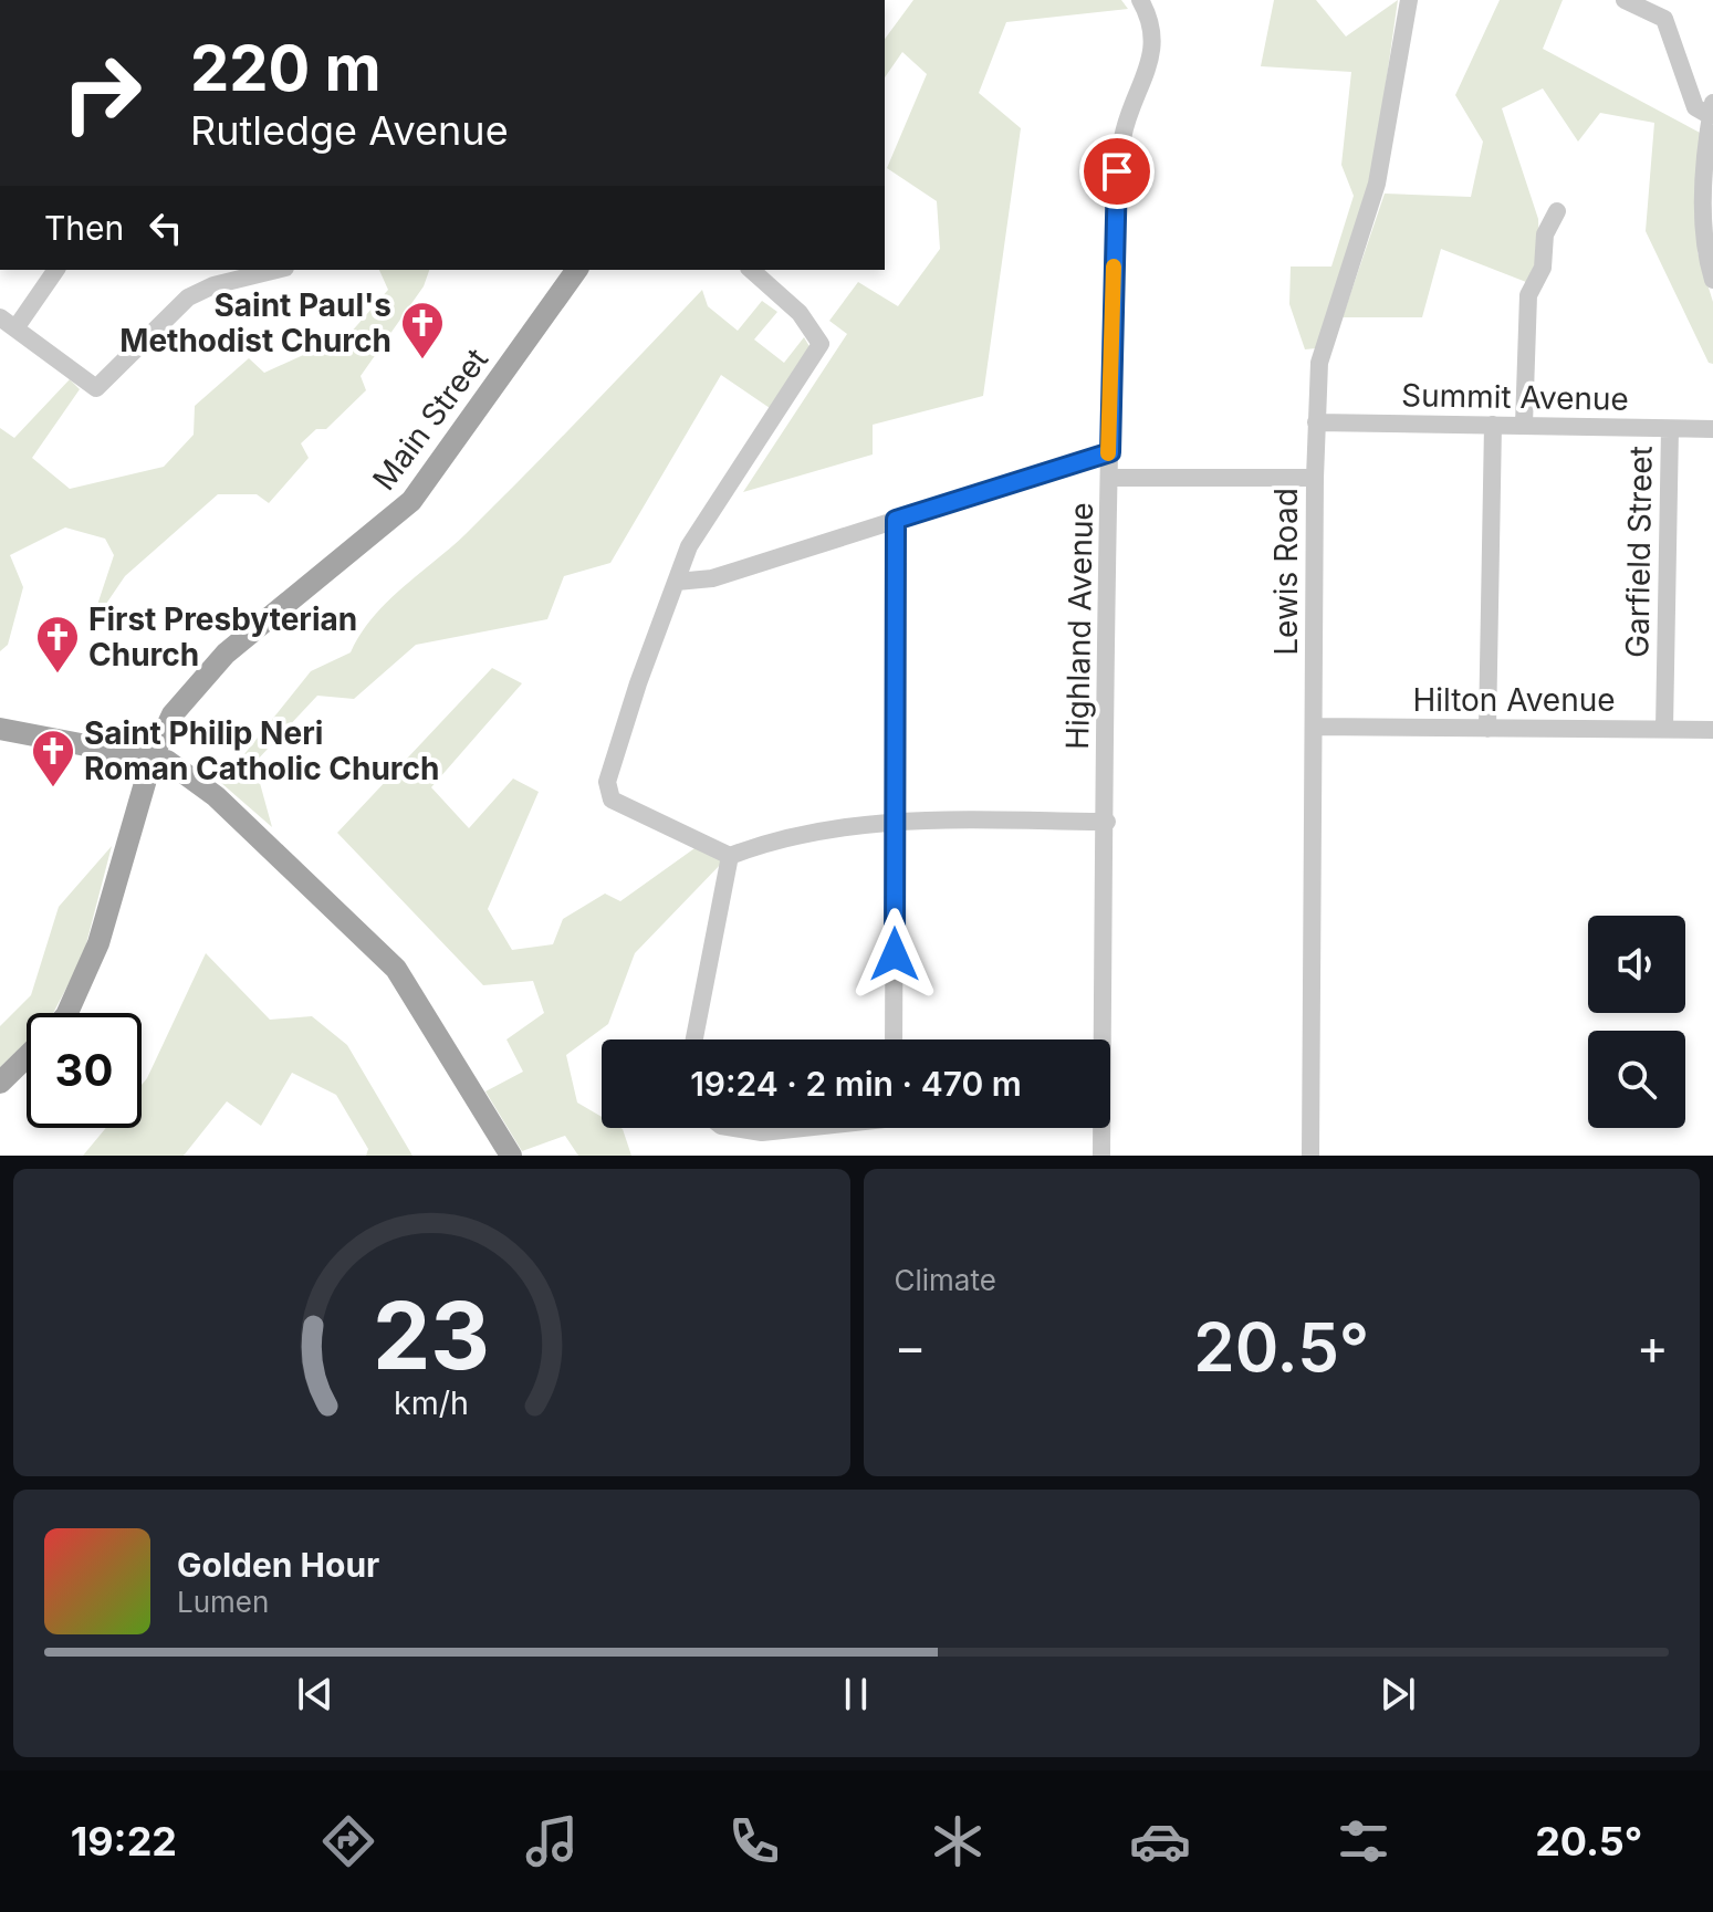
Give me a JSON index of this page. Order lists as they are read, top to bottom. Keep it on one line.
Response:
{"streets":{"main road":["Main Street"],"street":["Summit Avenue","Garfield Street","Lewis Road","Highland Avenue","Hilton Avenue"]},"crossings":[["Summit Avenue","Garfield Street"],["Summit Avenue","Lewis Road"],["Garfield Street","Hilton Avenue"],["Lewis Road","Hilton Avenue"]],"places":{"church":["Saint Paul's Methodist Church","First Presbyterian Church","Saint Philip Neri Roman Catholic Church"]},"page":{"turn":["220 m","Rutledge Avenue"],"then":"Then","limit":"30","trip":"19:24 · 2 min · 470 m","tile":"Climate","heat":["−","20.5°","+"],"song":["Golden Hour","Lumen"],"tabs":["19:22","20.5°"],"gauge":["23","km/h"]}}
